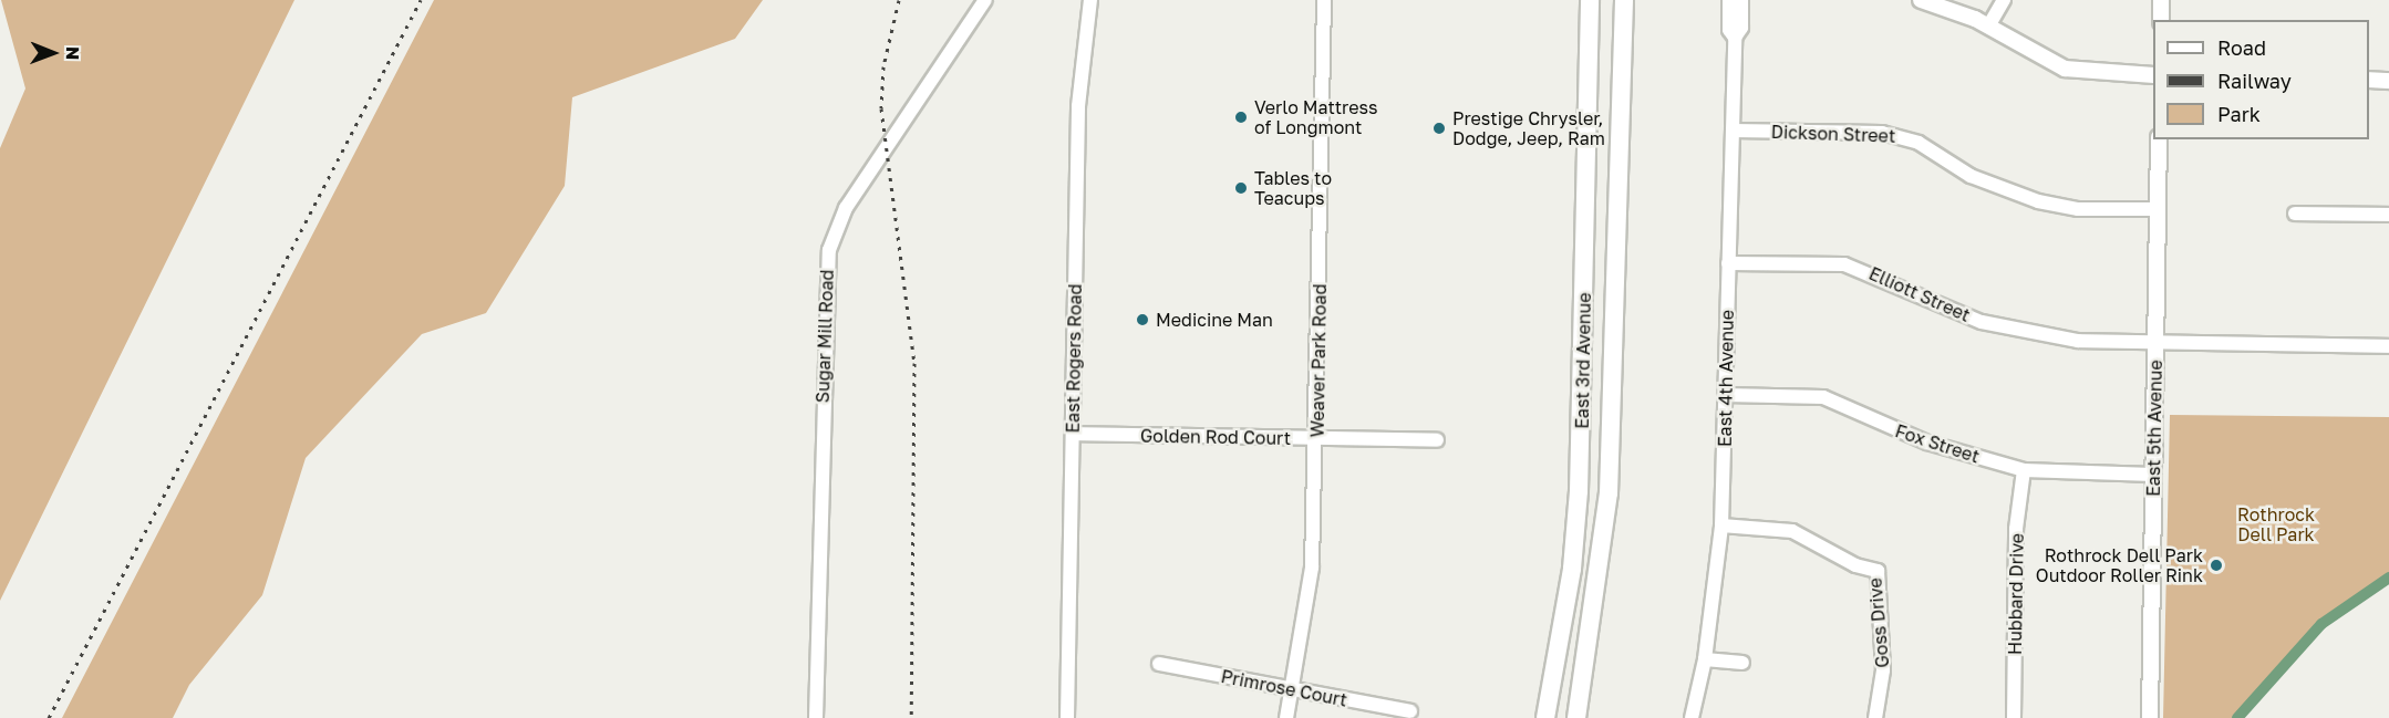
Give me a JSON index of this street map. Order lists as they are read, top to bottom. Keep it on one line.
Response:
{"streets":{"main road":["East 3rd Avenue"],"street":["Dickson Street","Elliott Street","Sugar Mill Road","East Rogers Road","Weaver Park Road","East 4th Avenue","East 5th Avenue","Golden Rod Court","Fox Street","Hubbard Drive","Goss Drive","Primrose Court"]},"crossings":[["Dickson Street","East 4th Avenue"],["Dickson Street","East 5th Avenue"],["Elliott Street","East 4th Avenue"],["Elliott Street","East 5th Avenue"],["East Rogers Road","Golden Rod Court"],["Weaver Park Road","Golden Rod Court"],["Weaver Park Road","Primrose Court"],["East 4th Avenue","Fox Street"],["East 4th Avenue","Goss Drive"],["East 5th Avenue","Fox Street"],["Fox Street","Hubbard Drive"]],"parks":["Rothrock Dell Park"],"places":["Verlo Mattress of Longmont","Prestige Chrysler, Dodge, Jeep, Ram","Tables to Teacups","Medicine Man","Rothrock Dell Park Outdoor Roller Rink"],"legend":["Road","Railway","Park"],"north":"right"}
